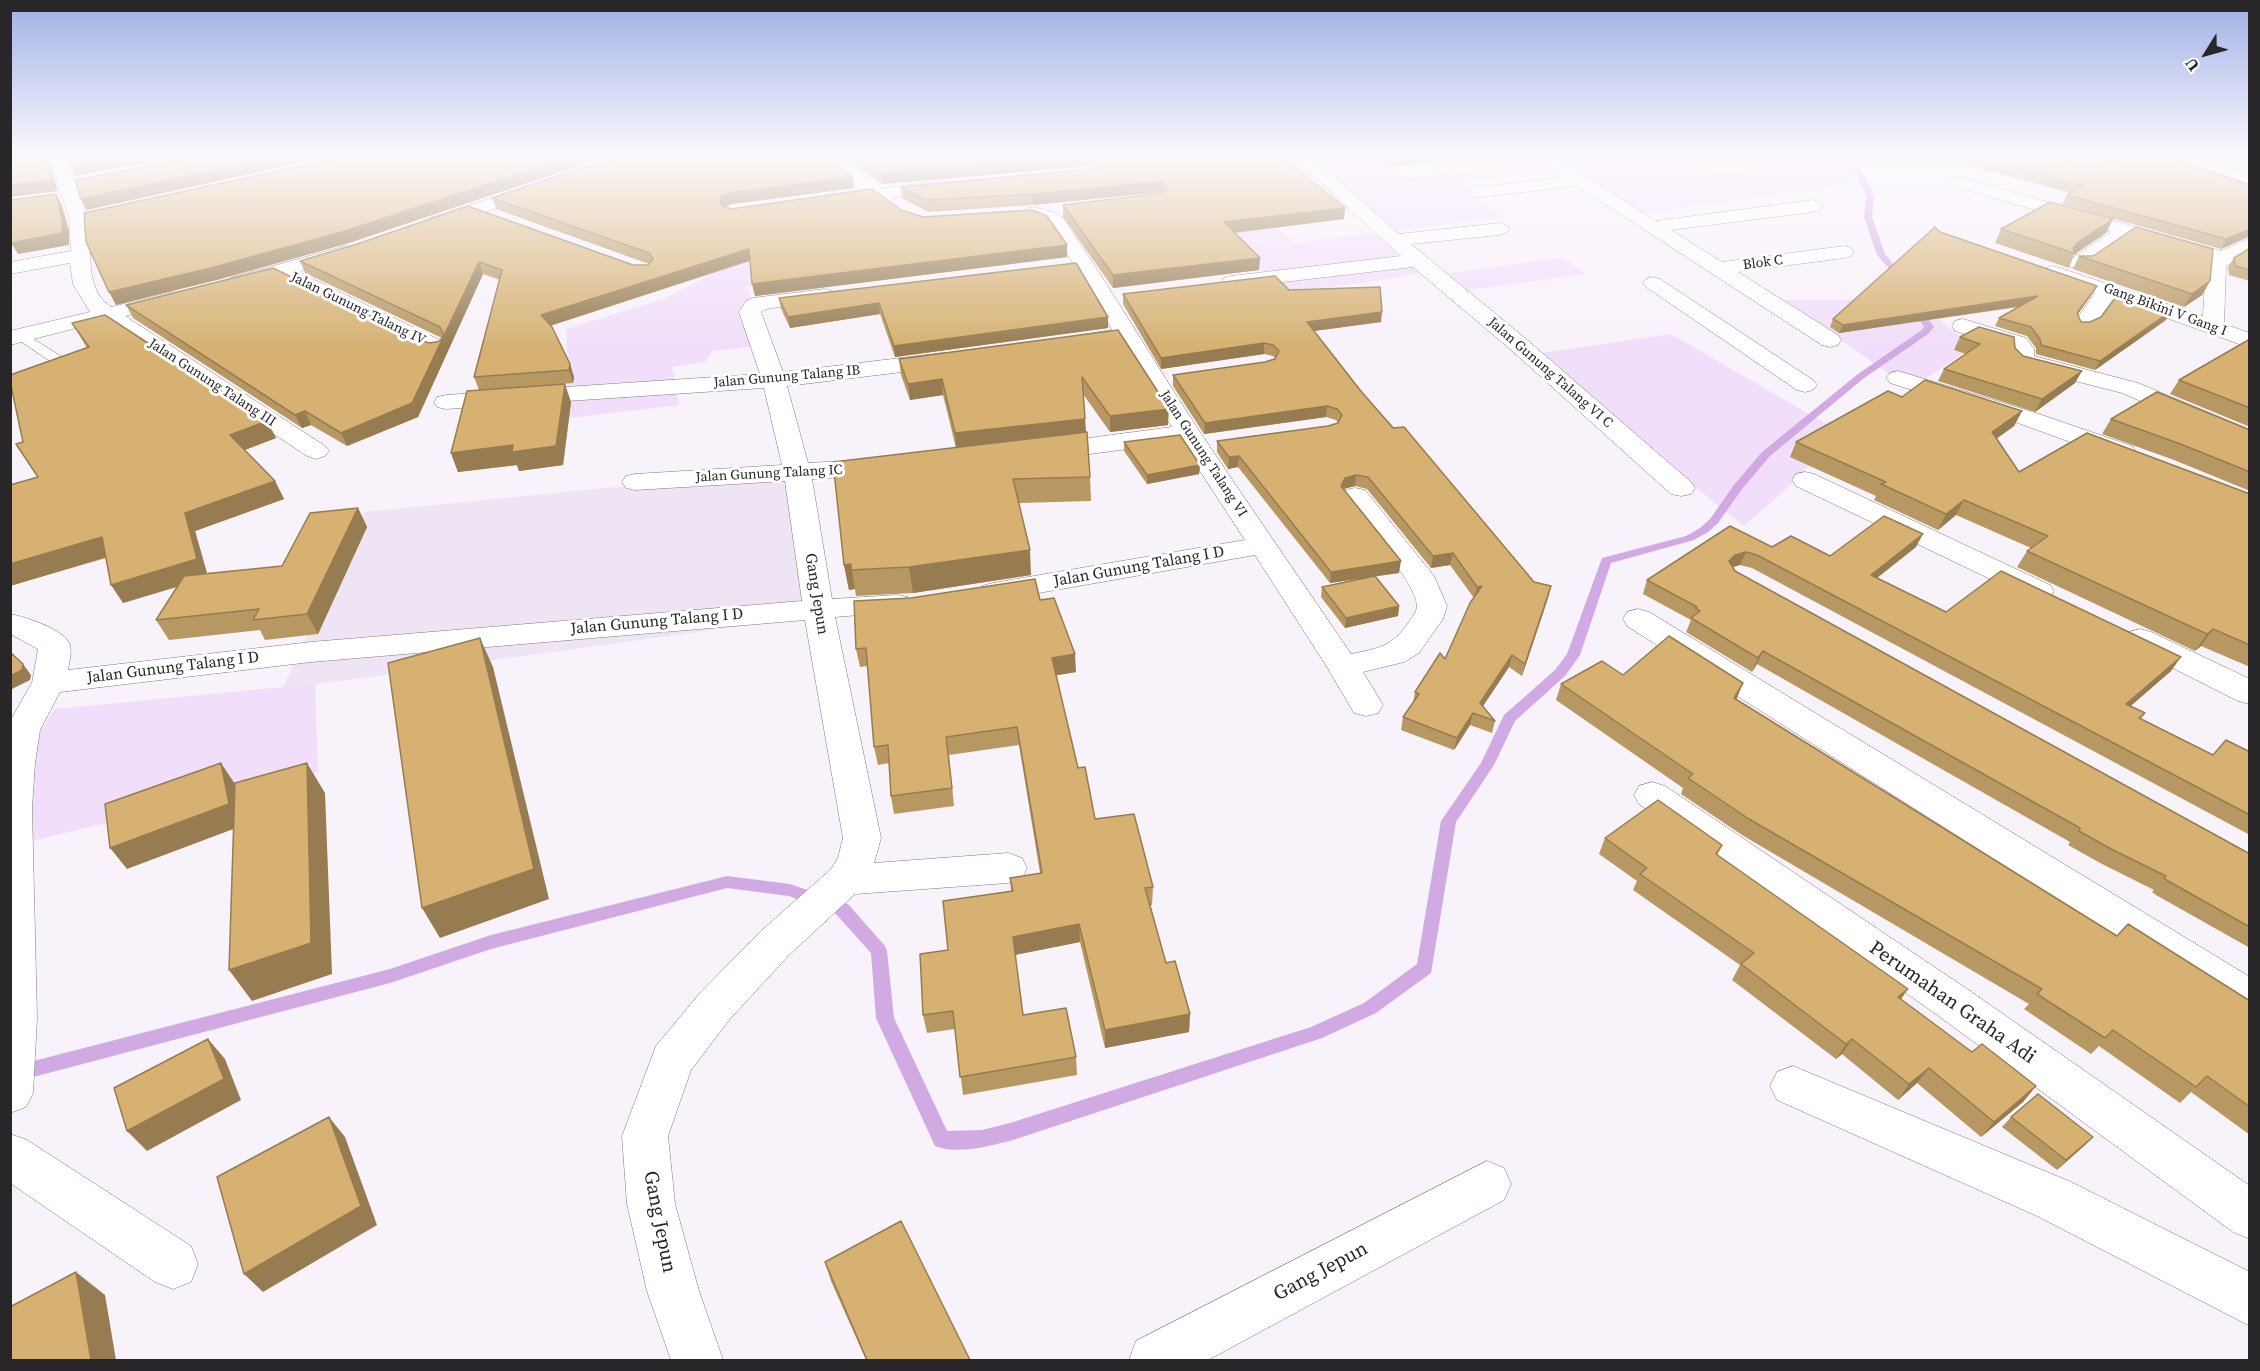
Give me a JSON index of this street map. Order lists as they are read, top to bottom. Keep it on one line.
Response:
{"streets":{"street":["Blok C","Jalan Gunung Talang IV","Gang Bikini V Gang I","Jalan Gunung Talang VI C","Jalan Gunung Talang IB","Jalan Gunung Talang III","Jalan Gunung Talang VI","Jalan Gunung Talang IC","Jalan Gunung Talang I D","Gang Jepun","Perumahan Graha Adi"]},"crossings":[["Jalan Gunung Talang IB","Gang Jepun"],["Jalan Gunung Talang VI","Jalan Gunung Talang I D"],["Jalan Gunung Talang IC","Gang Jepun"],["Jalan Gunung Talang I D","Gang Jepun"]],"north":"bottom left"}
